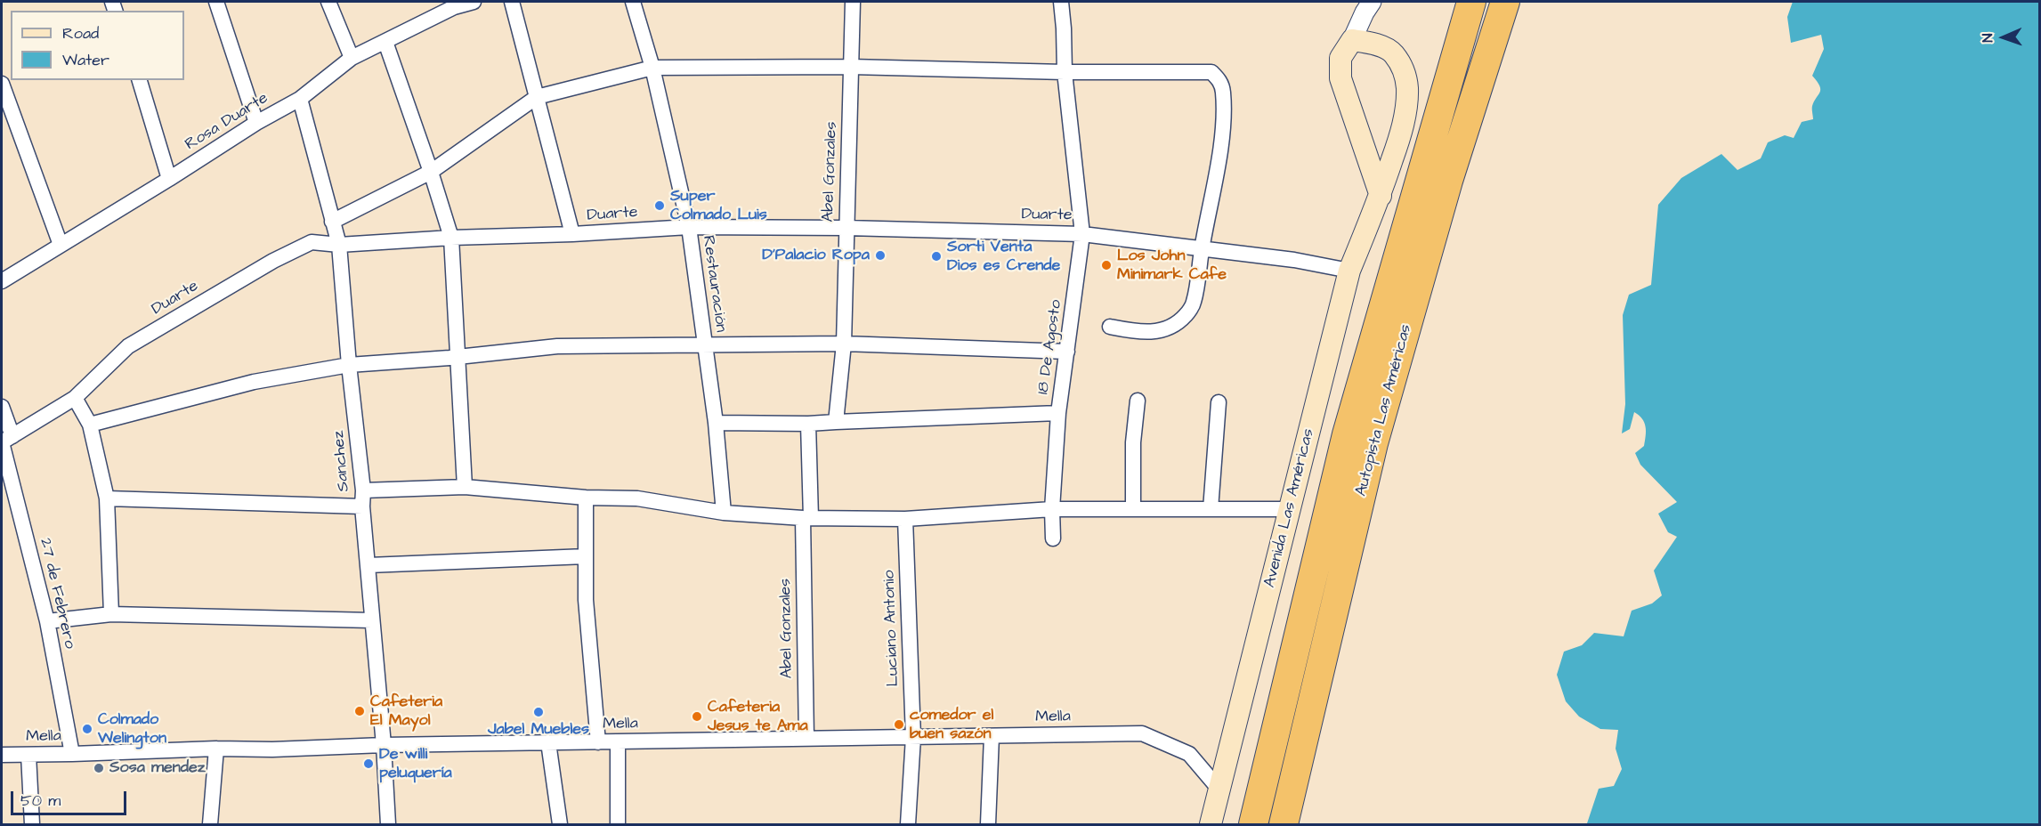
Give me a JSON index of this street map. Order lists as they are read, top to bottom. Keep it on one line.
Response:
{"streets":{"highway":["Autopista Las Américas"],"main road":["Avenida Las Américas"],"street":["Rosa Duarte","Abel Gonzales","Duarte","Restauración","18 De Agosto","Sanchez","27 de Febrero","Luciano Antonio","Mella"]},"crossings":[["Rosa Duarte","Sanchez"],["Abel Gonzales","Duarte"],["Abel Gonzales","Mella"],["Duarte","Restauración"],["Duarte","18 De Agosto"],["Duarte","Sanchez"],["Duarte","Avenida Las Américas"],["Duarte","27 de Febrero"],["Sanchez","Mella"],["Avenida Las Américas","Mella"],["27 de Febrero","Mella"],["Luciano Antonio","Mella"]],"places":["Super Colmado Luis","D'Palacio Ropa","Sorti Venta Dios es Crende","Los John Minimark Cafe","Cafeteria El Mayol","Jabel Muebles","Cafeteria Jesus te Ama","comedor el buen sazón","Colmado Welington","De willi peluquería","Sosa mendez"],"legend":["Road","Water"],"scale_bar":"50 m","north":"left"}
